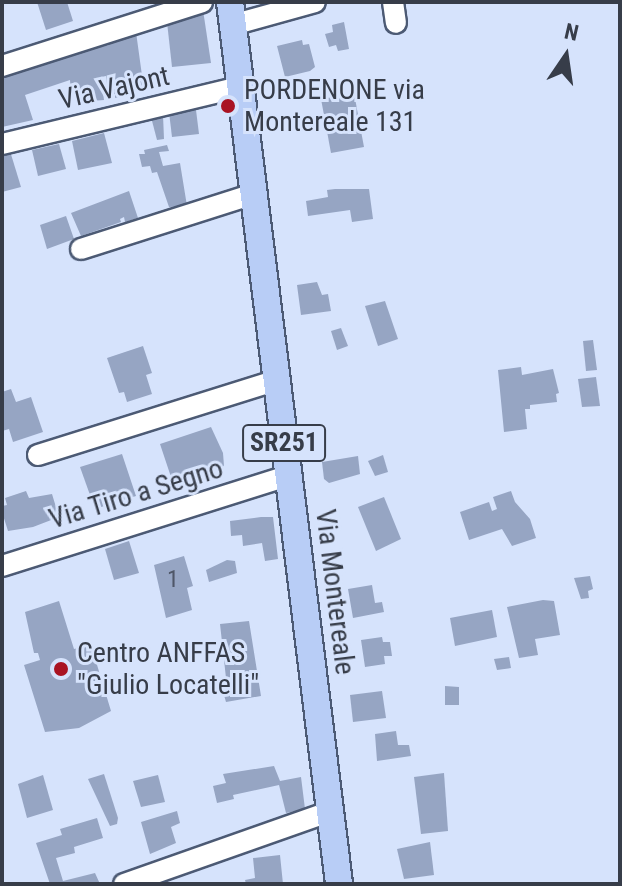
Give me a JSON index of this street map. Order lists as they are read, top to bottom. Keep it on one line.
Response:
{"streets":{"main road":["SR251","Via Montereale"],"street":["Via Vajont","Via Tiro a Segno"]},"crossings":[["Via Vajont","Via Montereale"],["Via Tiro a Segno","Via Montereale"]],"places":["PORDENONE via Montereale 131","Centro ANFFAS \"Giulio Locatelli\""],"house_numbers":["1"],"north":"top"}
